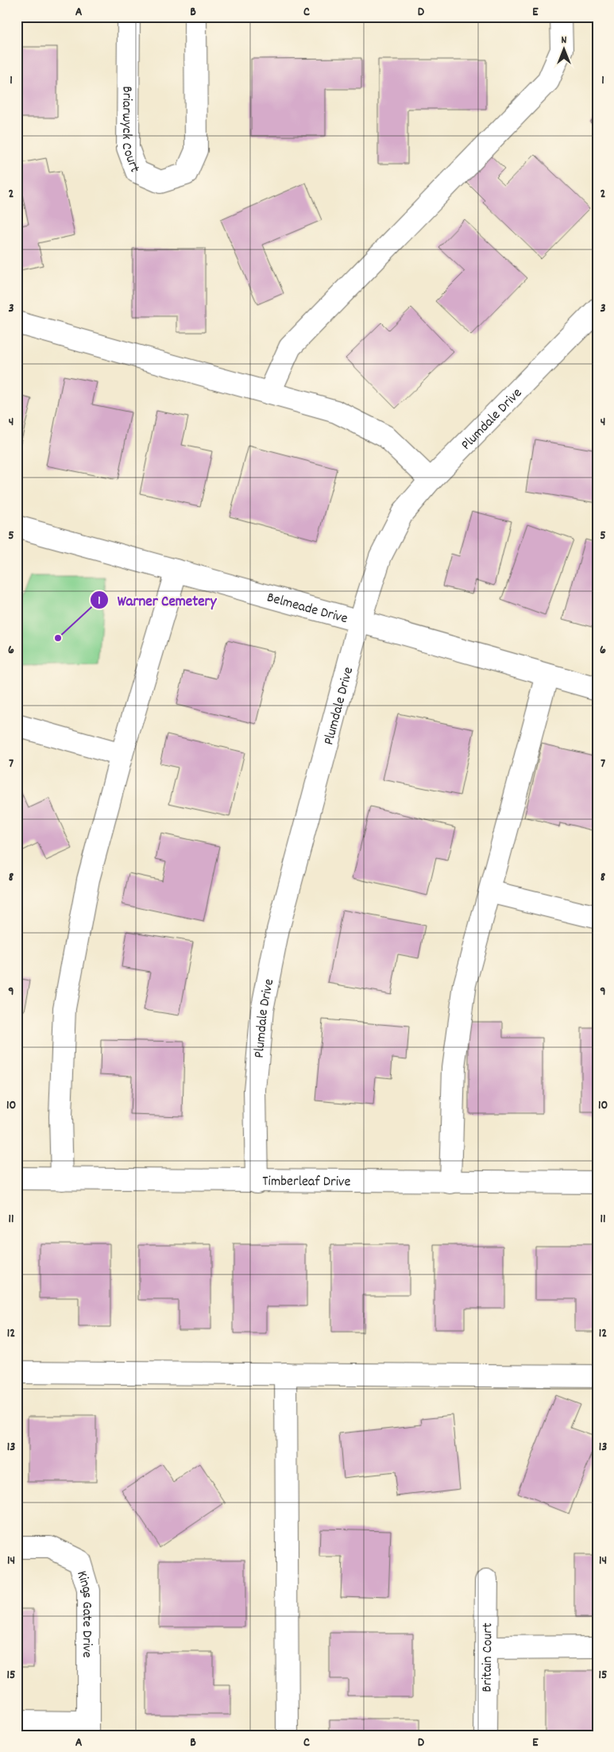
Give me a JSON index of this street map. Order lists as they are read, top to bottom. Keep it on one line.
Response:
{"streets":{"street":["Briarwyck Court","Plumdale Drive","Belmeade Drive","Timberleaf Drive","Kings Gate Drive","Britain Court"]},"crossings":[["Plumdale Drive","Belmeade Drive"],["Plumdale Drive","Timberleaf Drive"]],"places":["Warner Cemetery"],"north":"top","grid":{"columns":["A","B","C","D","E"],"rows":["1","2","3","4","5","6","7","8","9","10","11","12","13","14","15"]}}
